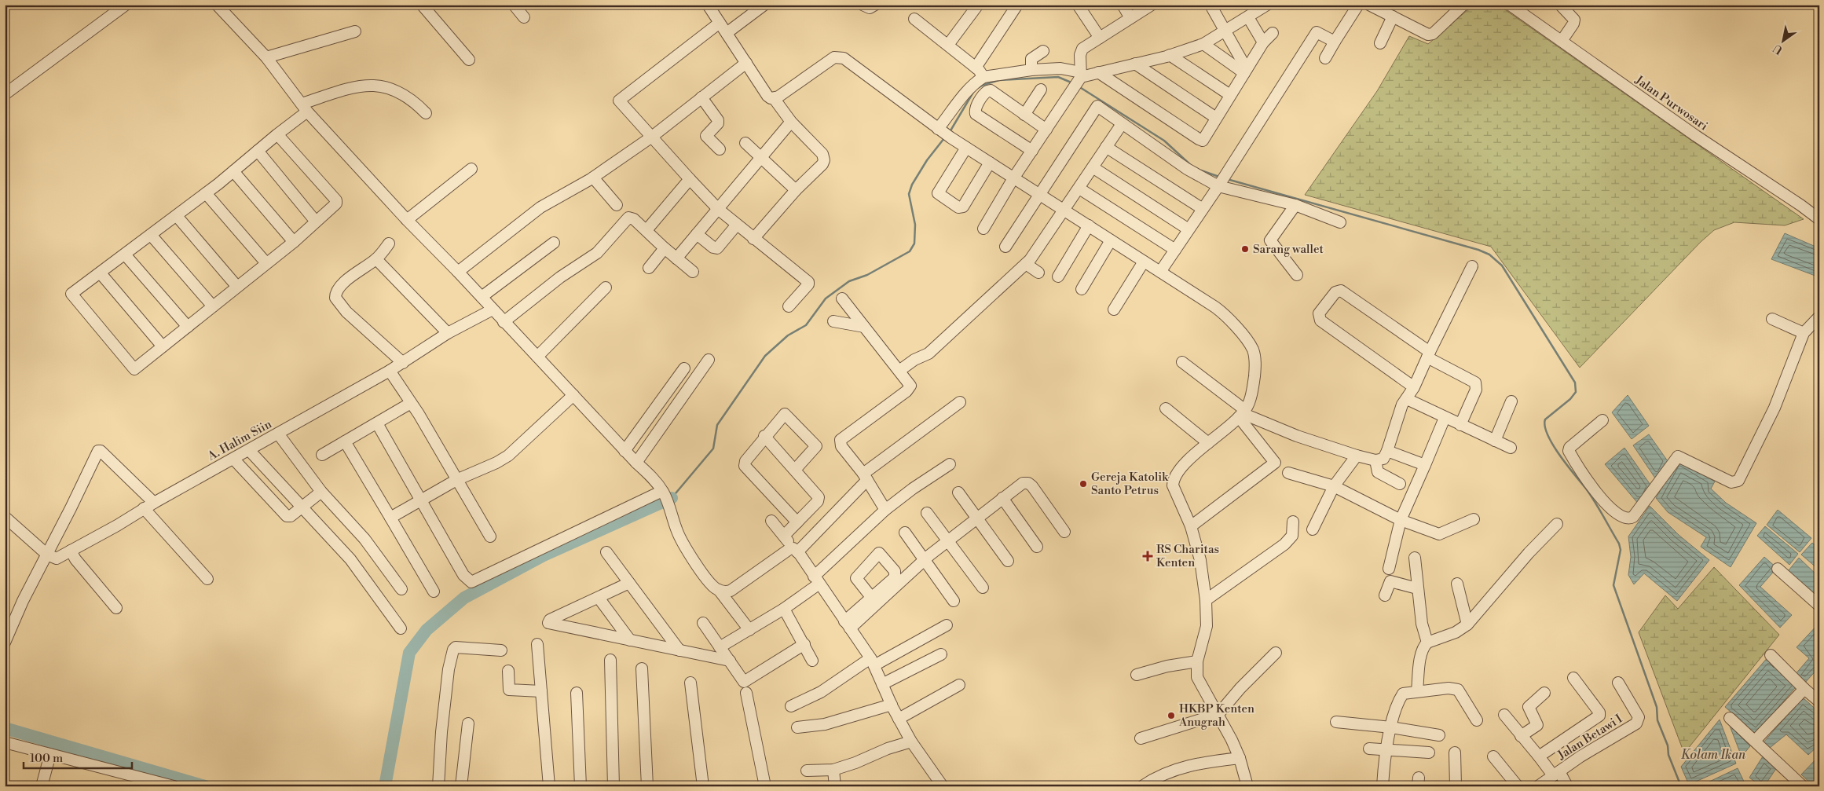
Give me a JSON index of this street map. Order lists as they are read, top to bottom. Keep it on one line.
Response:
{"streets":{"street":["Jalan Purwosari","A. Halim Siin","Jalan Betawi I"]},"water":["Kolam Ikan"],"places":{"other":["Sarang wallet","Gereja Katolik Santo Petrus","HKBP Kenten Anugrah"],"health":["RS Charitas Kenten"]},"scale_bar":"100 m","north":"bottom left"}
